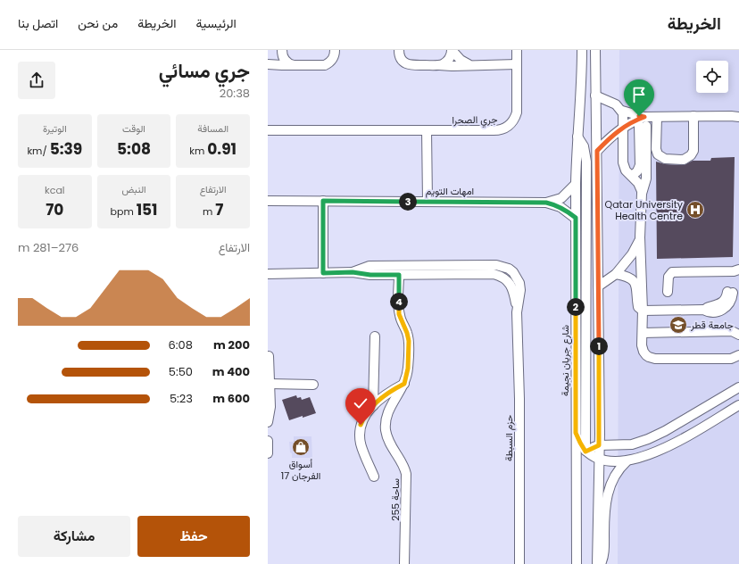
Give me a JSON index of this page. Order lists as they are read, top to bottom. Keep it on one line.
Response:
{"streets":{"street":["جري الصحرا","امهات التويم","شارع جريان نجيمة","حزم السبطة","ساحة 255"]},"crossings":[["امهات التويم","شارع جريان نجيمة"]],"places":{"hospital":["Qatar University Health Centre"],"school or university":["جامعة قطر"],"shop":["أسواق الفرجان 17"]},"page":{"header":"الخريطة","nav":["الرئيسية","الخريطة","من نحن","اتصل بنا"],"heading":["جري مسائي","20:38"],"stats":[["المسافة","0.91 km"],["الوقت","5:08"],["الوتيرة","5:39 /km"],["الارتفاع","7 m"],["النبض","151 bpm"],["kcal","70"]],"pins":["3","4","2","1"],"chart":["الارتفاع","276–281 m"],"list":[{"name":"200 m","note":"6:08"},{"name":"400 m","note":"5:50"},{"name":"600 m","note":"5:23"}],"buttons":["حفظ","مشاركة"]}}
